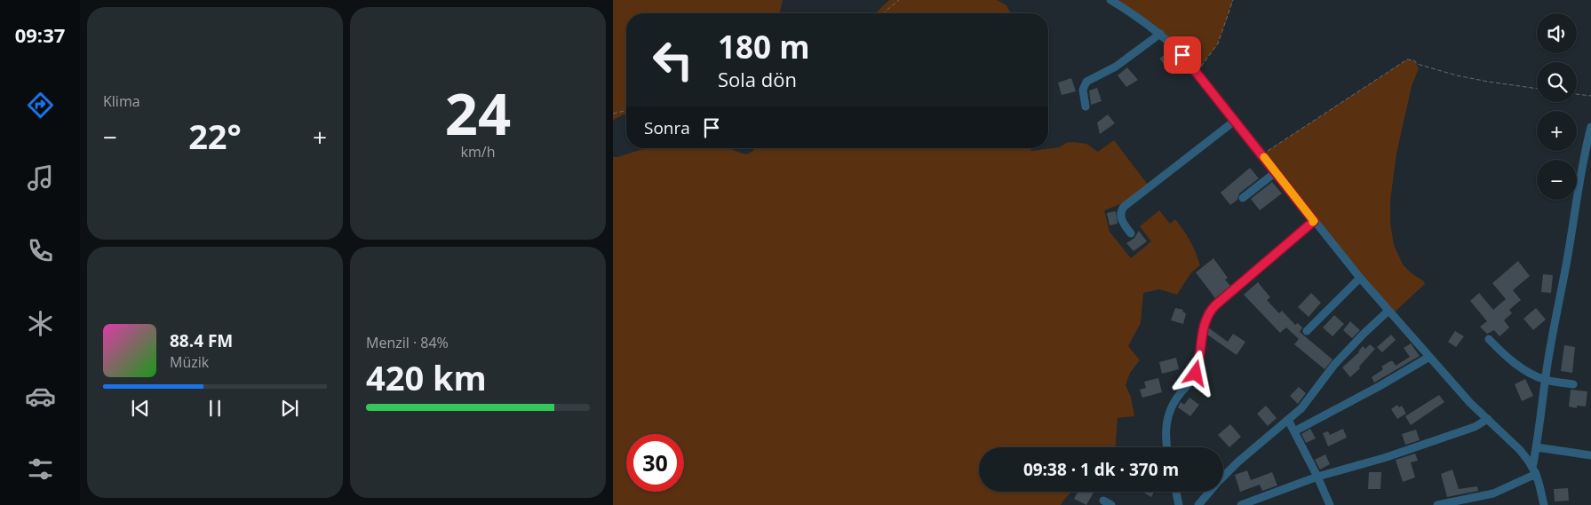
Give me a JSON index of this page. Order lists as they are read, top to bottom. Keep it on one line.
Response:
{"page":{"tabs":"09:37","tile":["Klima",["24","km/h"],["Menzil · 84%","420 km"]],"map_buttons":["+","−"],"turn":["180 m","Sola dön"],"then":"Sonra","heat":["−","22°","+"],"song":["88.4 FM","Müzik"],"limit":"30","trip":"09:38 · 1 dk · 370 m"}}
